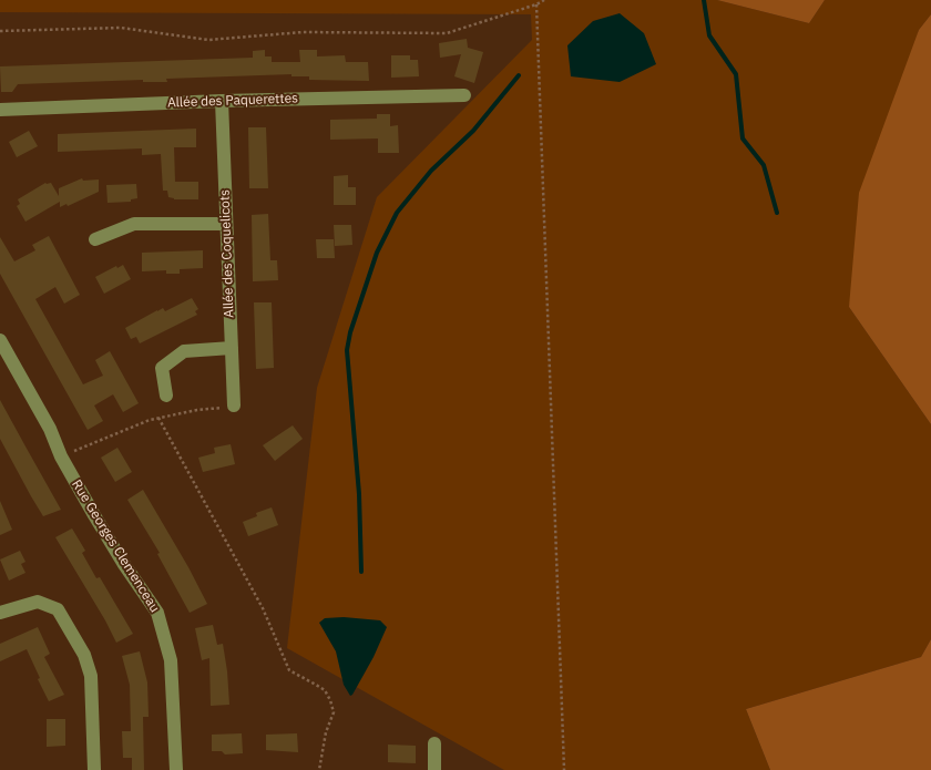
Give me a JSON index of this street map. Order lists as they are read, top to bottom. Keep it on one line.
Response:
{"streets":{"street":["Allée des Paquerettes","Allée des Coquelicots","Rue Georges Clemenceau"]},"crossings":[["Allée des Paquerettes","Allée des Coquelicots"]]}
